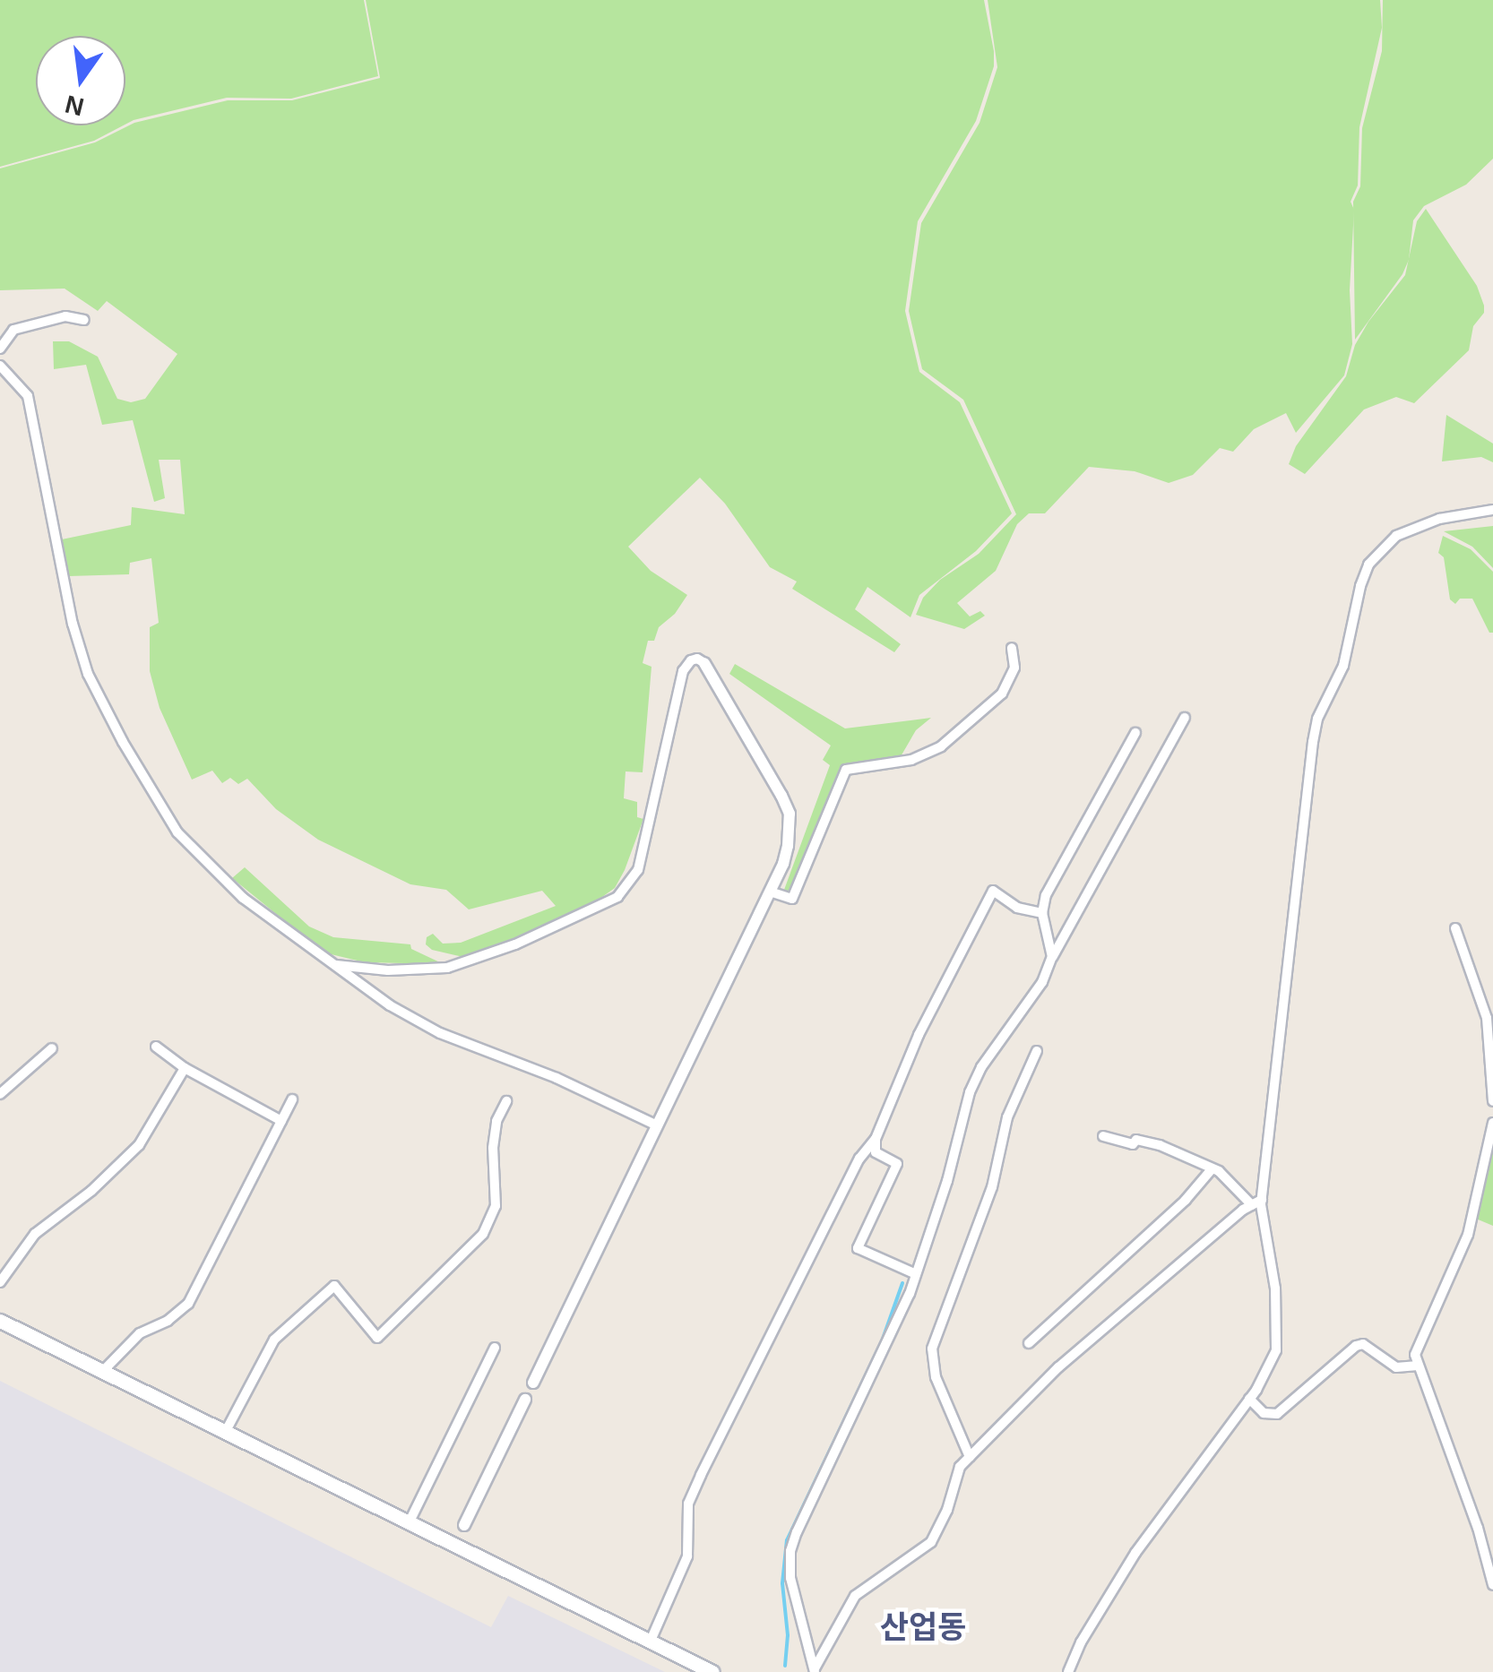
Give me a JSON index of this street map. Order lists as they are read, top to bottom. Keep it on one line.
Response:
{"districts":["산업동"],"north":"bottom"}
